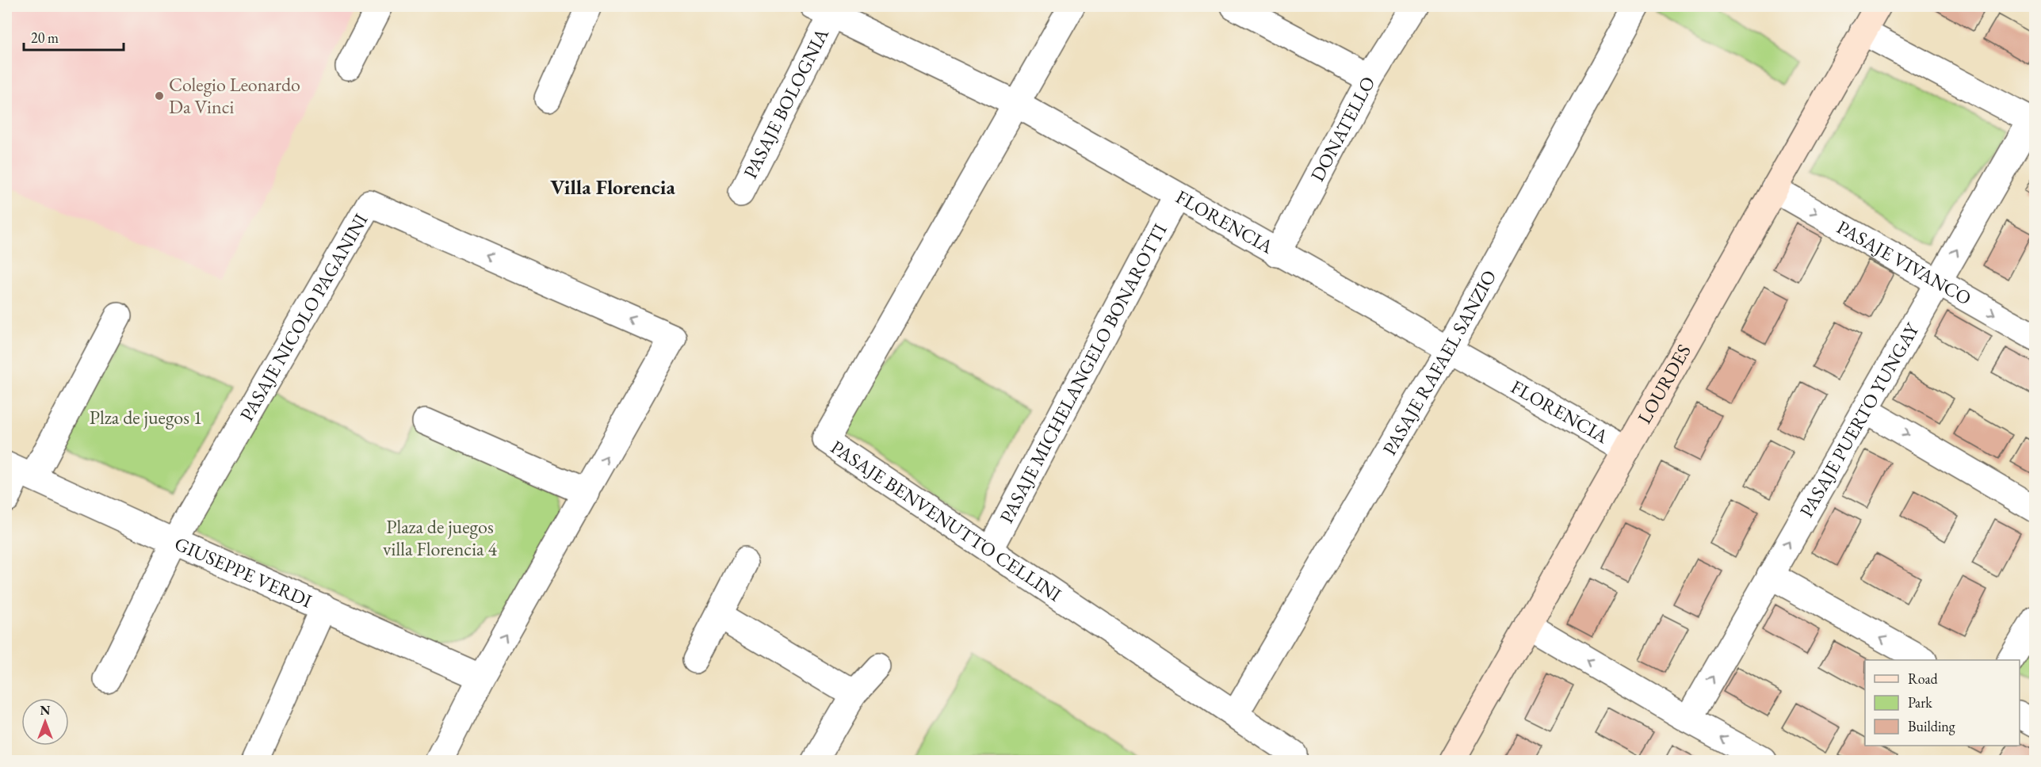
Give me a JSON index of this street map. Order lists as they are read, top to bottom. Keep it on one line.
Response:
{"streets":{"street":["PASAJE BOLOGNIA","DONATELLO","FLORENCIA","PASAJE VIVANCO","PASAJE NICOLO PAGANINI","PASAJE RAFAEL SANZIO","PASAJE MICHELANGELO BONAROTTI","LOURDES","PASAJE PUERTO YUNGAY","PASAJE BENVENUTTO CELLINI","GIUSEPPE VERDI"]},"crossings":[["PASAJE BOLOGNIA","FLORENCIA"],["DONATELLO","FLORENCIA"],["FLORENCIA","PASAJE RAFAEL SANZIO"],["FLORENCIA","PASAJE MICHELANGELO BONAROTTI"],["FLORENCIA","LOURDES"],["FLORENCIA","PASAJE BENVENUTTO CELLINI"],["PASAJE VIVANCO","LOURDES"],["PASAJE VIVANCO","PASAJE PUERTO YUNGAY"],["PASAJE NICOLO PAGANINI","GIUSEPPE VERDI"],["PASAJE RAFAEL SANZIO","PASAJE BENVENUTTO CELLINI"],["PASAJE MICHELANGELO BONAROTTI","PASAJE BENVENUTTO CELLINI"]],"one_way":["PASAJE PUERTO YUNGAY"],"districts":["Villa Florencia"],"parks":["Plza de juegos 1","Plaza de juegos villa Florencia 4"],"places":["Colegio Leonardo Da Vinci"],"legend":["Road","Park","Building"],"scale_bar":"20 m","north":"top"}
